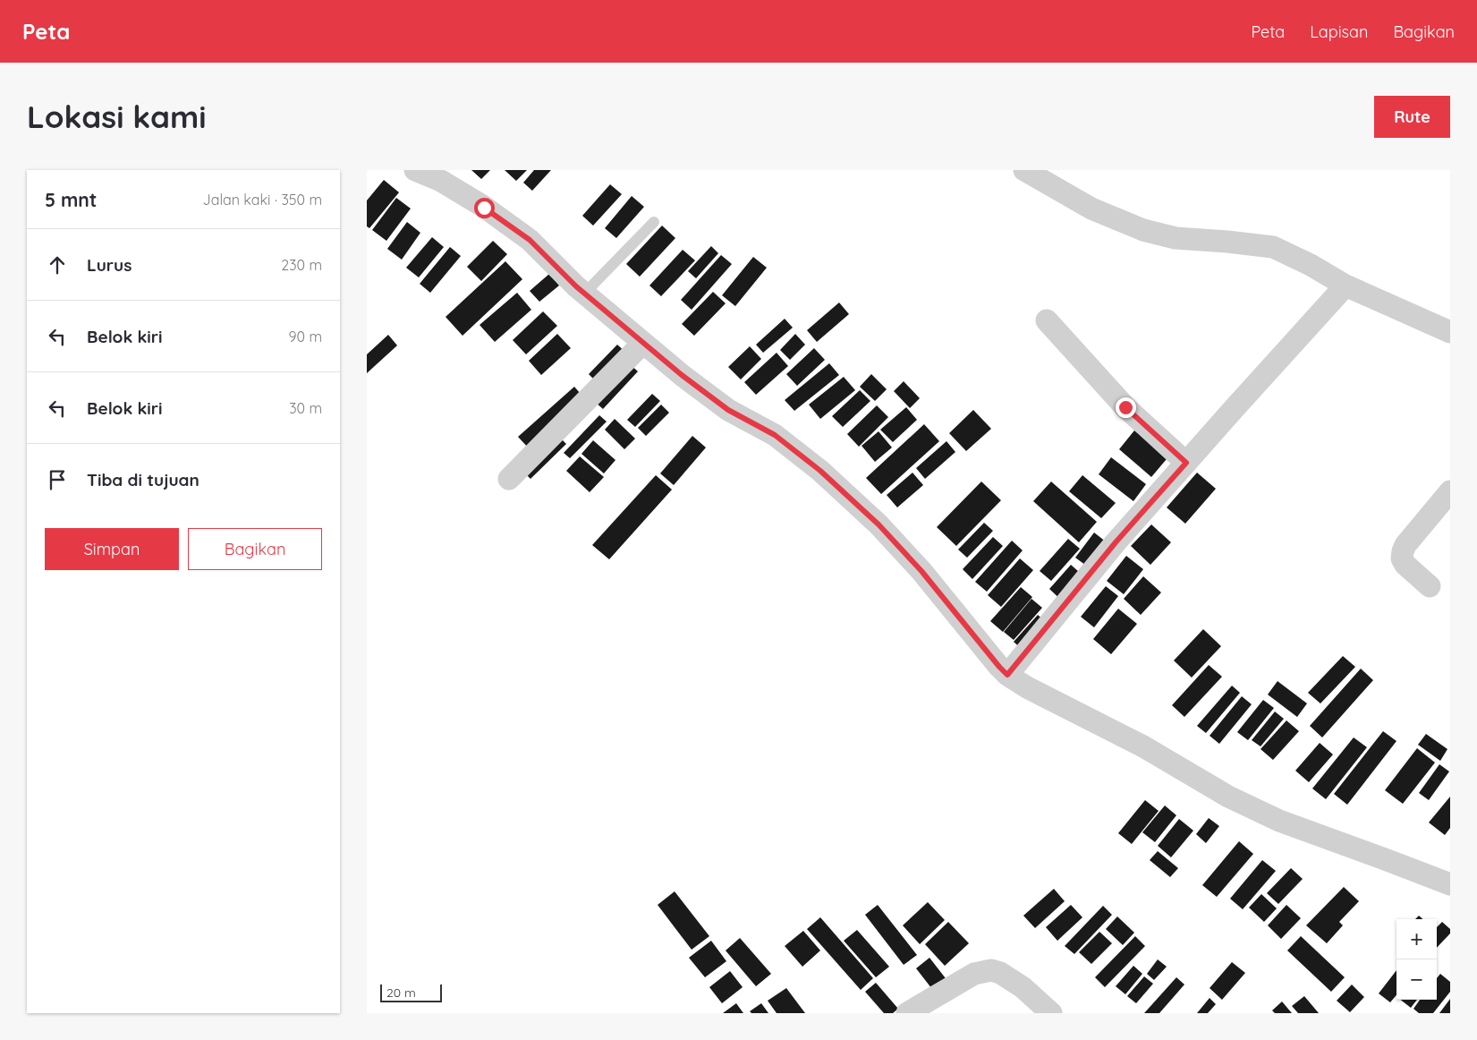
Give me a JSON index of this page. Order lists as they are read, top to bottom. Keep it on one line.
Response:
{"scale_bar":"20 m","page":{"header":"Peta","nav":["Peta","Lapisan","Bagikan"],"buttons":["Rute",["Simpan","Bagikan"]],"title":"Lokasi kami","heading":["5 mnt","Jalan kaki · 350 m"],"list":[["Lurus","230 m"],["Belok kiri","90 m"],["Belok kiri","30 m"],"Tiba di tujuan"],"map_buttons":["+","−"],"scale":"20 m"}}
